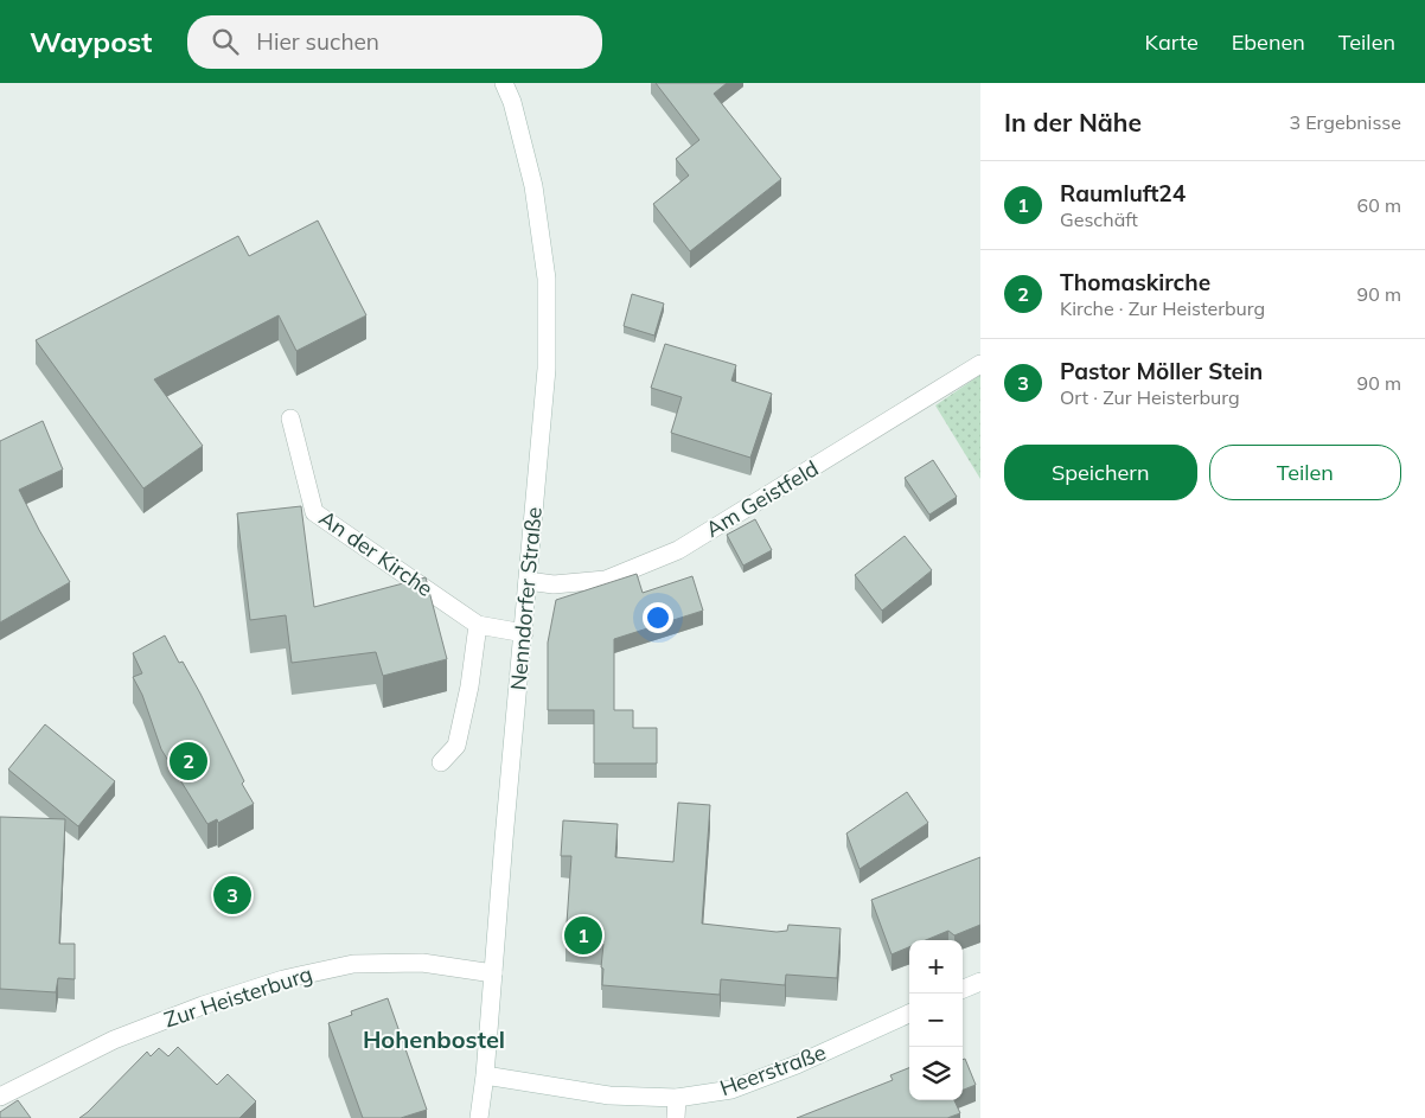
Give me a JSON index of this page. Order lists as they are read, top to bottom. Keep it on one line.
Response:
{"streets":{"street":["Am Geistfeld","An der Kirche","Nenndorfer Straße","Zur Heisterburg","Heerstraße"]},"crossings":[["Am Geistfeld","Nenndorfer Straße"],["An der Kirche","Nenndorfer Straße"],["Nenndorfer Straße","Zur Heisterburg"],["Nenndorfer Straße","Heerstraße"]],"districts":["Hohenbostel"],"page":{"header":"Waypost","search":"Hier suchen","nav":["Karte","Ebenen","Teilen"],"heading":["In der Nähe","3 Ergebnisse"],"list":[{"mark":"1","name":"Raumluft24","note":"Geschäft","value":"60 m"},{"mark":"2","name":"Thomaskirche","note":"Kirche · Zur Heisterburg","value":"90 m"},{"mark":"3","name":"Pastor Möller Stein","note":"Ort · Zur Heisterburg","value":"90 m"}],"buttons":["Speichern","Teilen"],"pins":["2","3","1"],"map_buttons":["+","−"]}}
